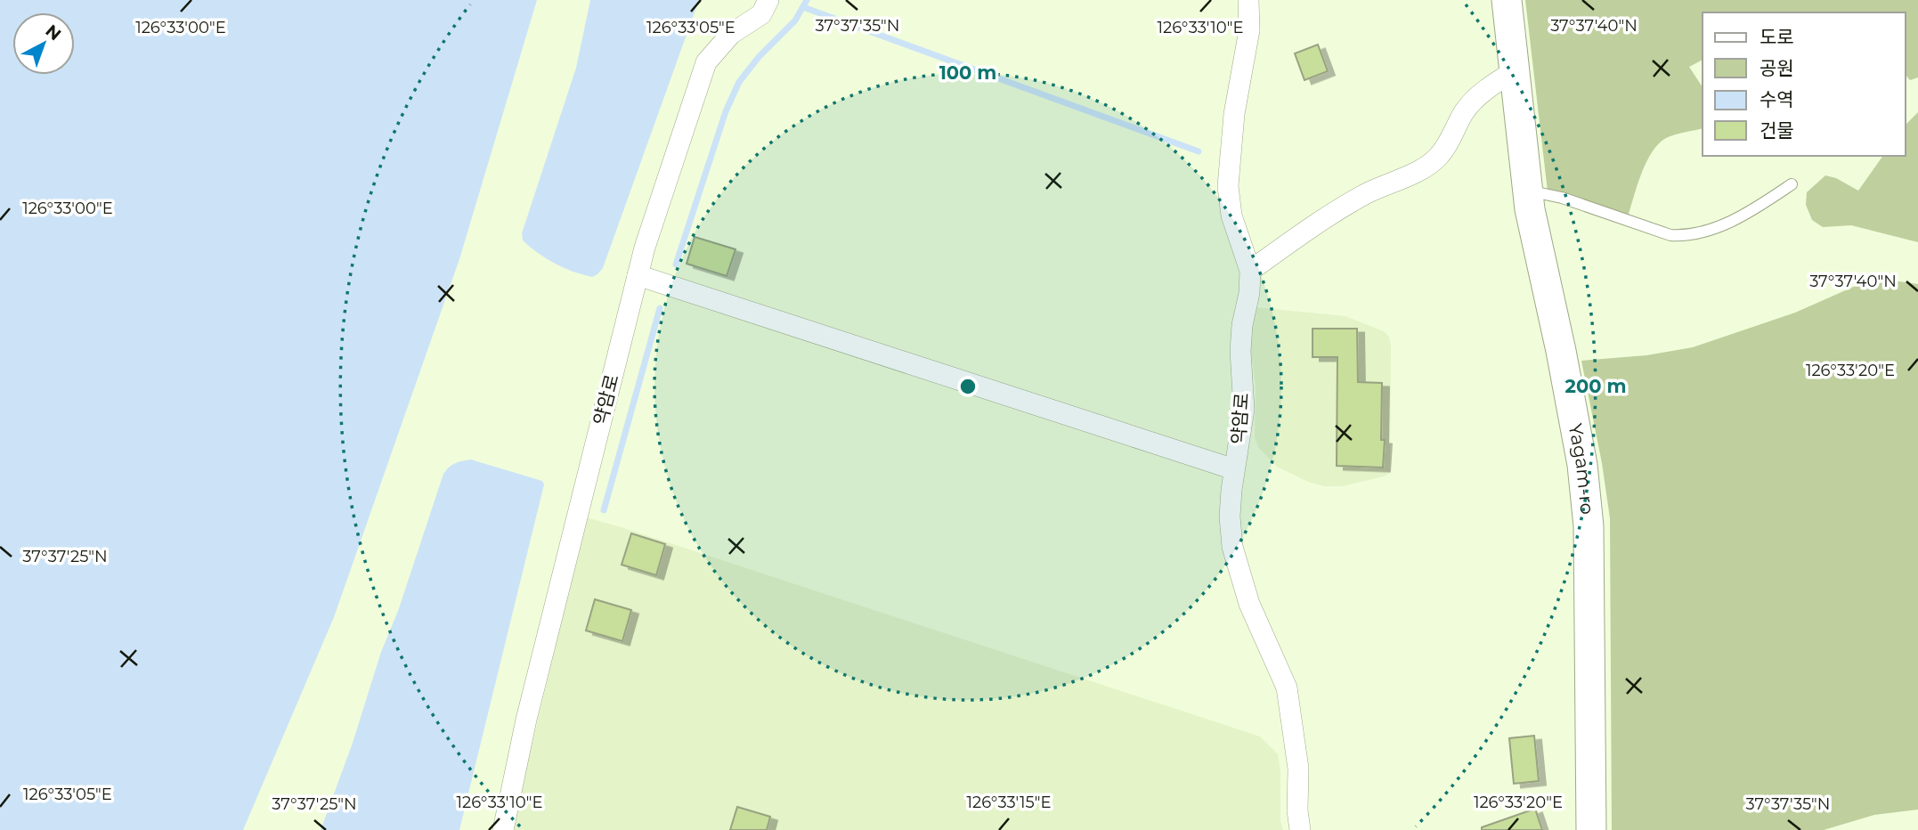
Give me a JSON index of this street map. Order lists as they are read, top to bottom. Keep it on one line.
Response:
{"streets":{"street":["약암로","Yagam-ro"]},"legend":["도로","공원","수역","건물"],"north":"top right","coordinates":["37°37'35\"N","37°37'40\"N","126°33'00\"E","126°33'05\"E","126°33'10\"E","126°33'20\"E","37°37'25\"N","126°33'15\"E"],"rings":["100 m","200 m"]}
